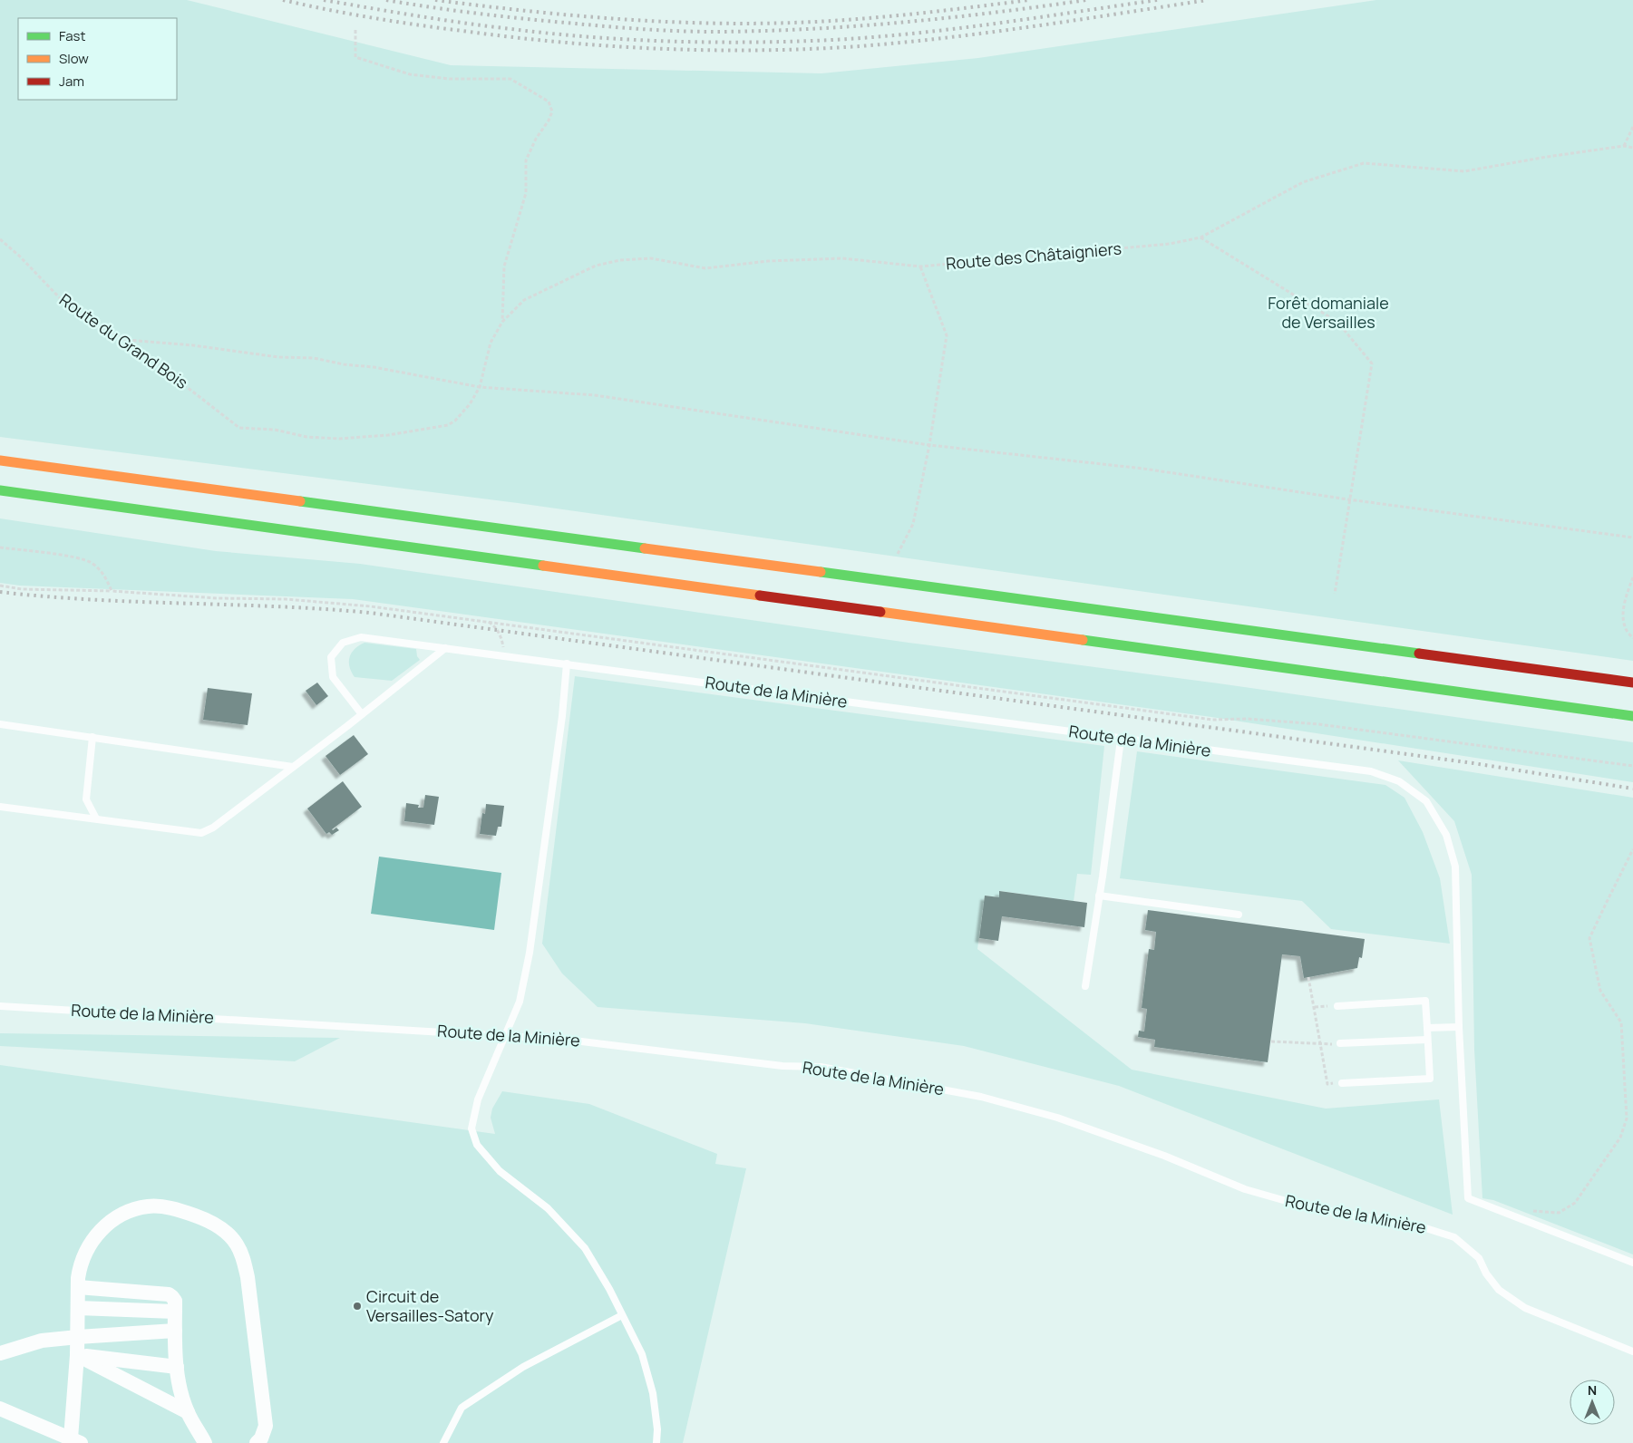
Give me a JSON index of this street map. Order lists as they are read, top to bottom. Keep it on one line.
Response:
{"streets":{"lane":["Route de la Minière"],"path":["Route des Châtaigniers","Route du Grand Bois"]},"crossings":[["Route des Châtaigniers","Route du Grand Bois"]],"parks":["Forêt domaniale de Versailles"],"places":["Circuit de Versailles-Satory"],"legend":["Fast","Slow","Jam"],"north":"top"}
